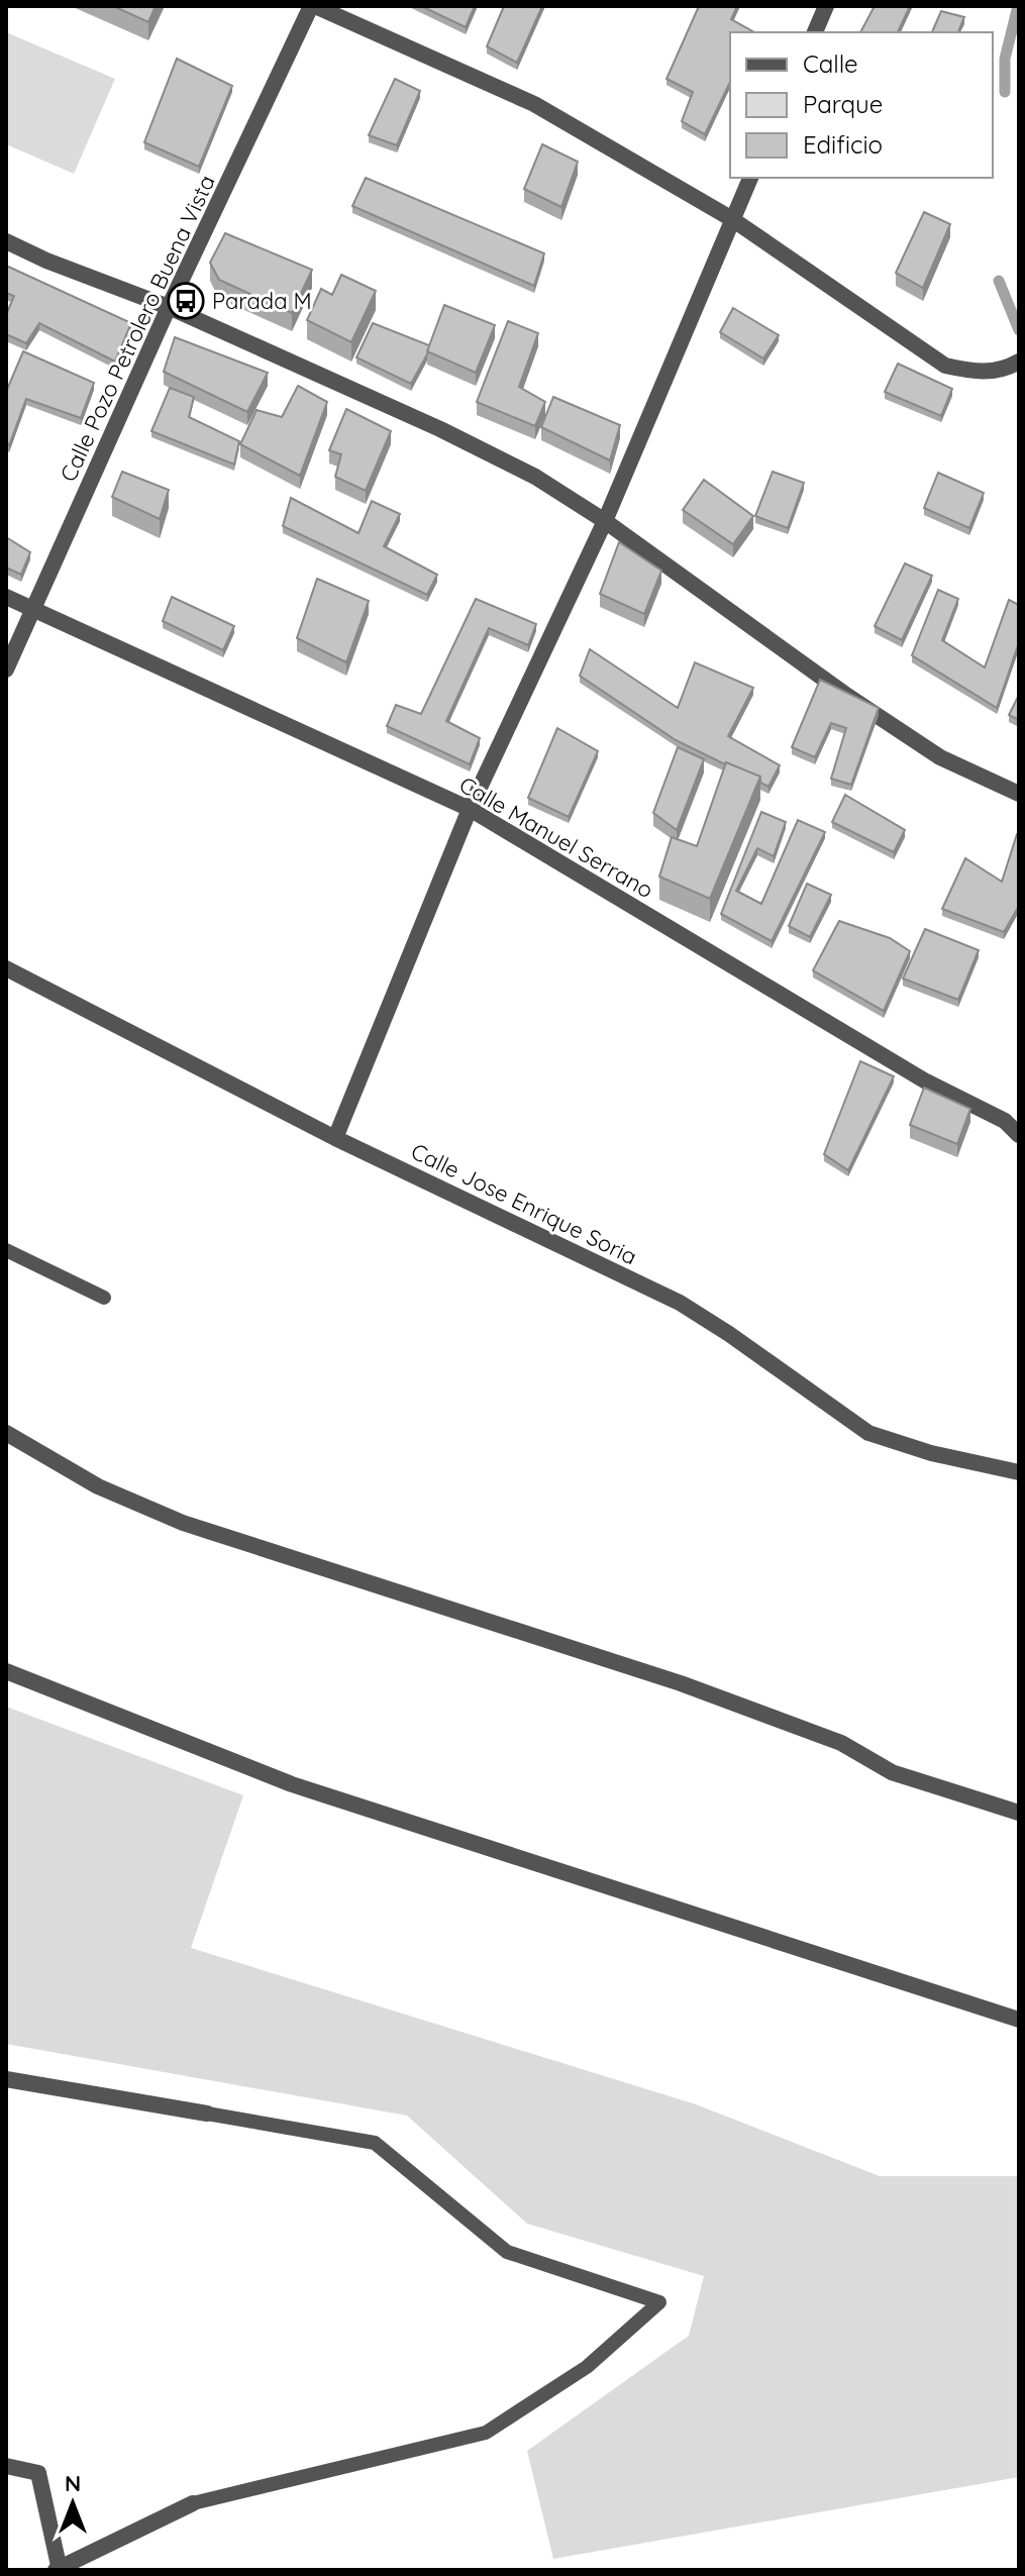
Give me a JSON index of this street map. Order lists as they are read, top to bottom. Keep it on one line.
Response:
{"streets":{"street":["Calle Pozo Petrolero Buena Vista","Calle Manuel Serrano","Calle Jose Enrique Soria"]},"crossings":[["Calle Pozo Petrolero Buena Vista","Calle Manuel Serrano"]],"places":{"bus stop":["Parada M"]},"legend":["Calle","Parque","Edificio"],"north":"top"}
